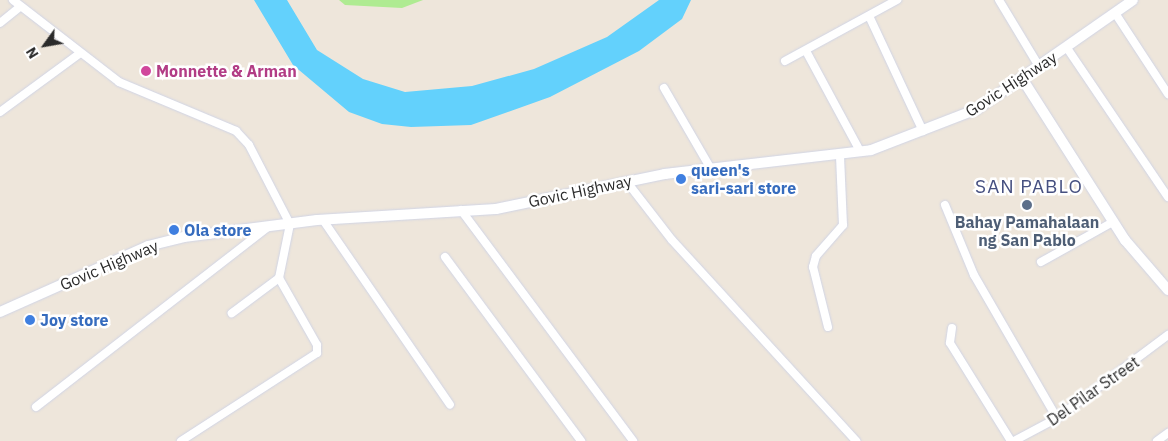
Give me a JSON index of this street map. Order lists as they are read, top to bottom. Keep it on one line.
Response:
{"streets":{"main road":["Govic Highway"],"street":["Del Pilar Street"]},"districts":["SAN PABLO"],"places":["Monnette & Arman","queen's sari-sari store","Bahay Pamahalaan ng San Pablo","Ola store","Joy store"],"north":"bottom left"}
